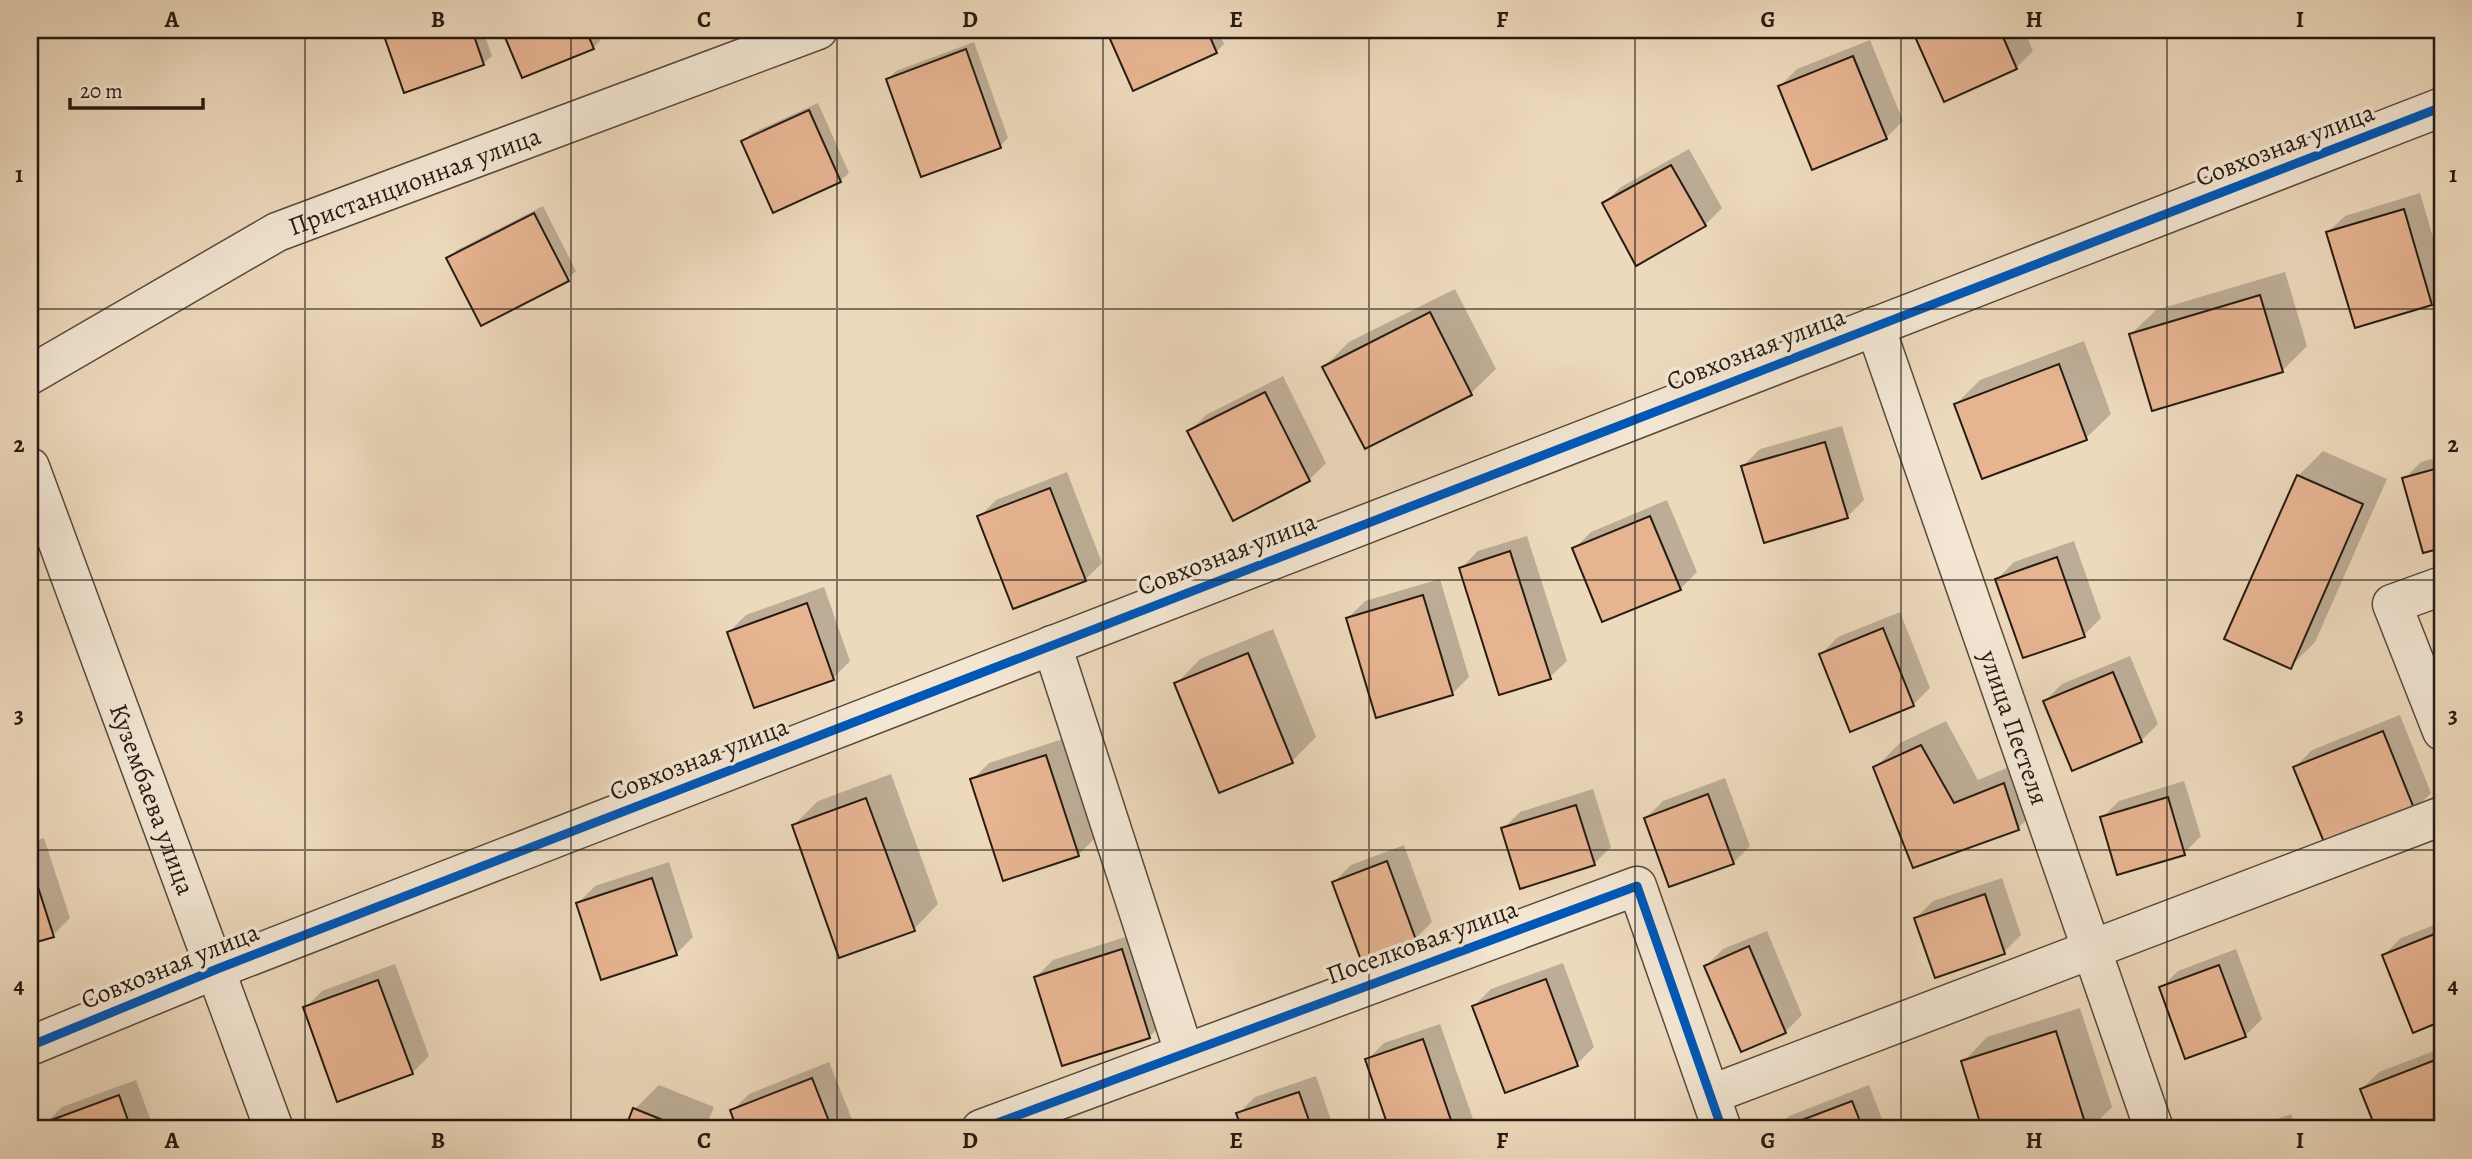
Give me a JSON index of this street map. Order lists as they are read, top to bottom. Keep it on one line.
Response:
{"streets":{"street":["Совхозная улица","Пристанционная улица","улица Пестеля","Кузембаева улица","Поселковая улица"]},"crossings":[["Совхозная улица","улица Пестеля"],["Совхозная улица","Кузембаева улица"]],"scale_bar":"20 m","grid":{"columns":["A","B","C","D","E","F","G","H","I"],"rows":["1","2","3","4"]}}
